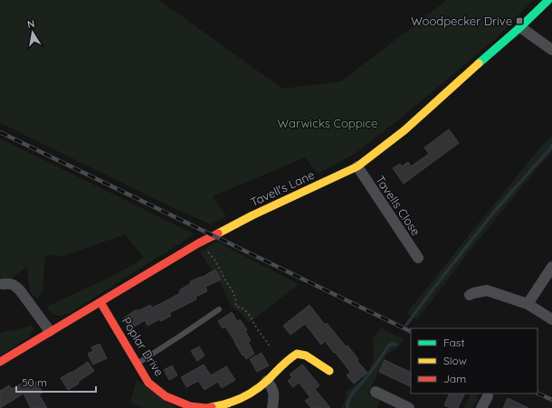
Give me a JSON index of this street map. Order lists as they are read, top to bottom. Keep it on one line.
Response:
{"streets":{"street":["Tavell's Lane","Tavells Close","Poplar Drive"]},"crossings":[["Tavell's Lane","Tavells Close"],["Tavell's Lane","Poplar Drive"]],"parks":["Warwicks Coppice"],"places":{"transit":["Woodpecker Drive"]},"legend":["Fast","Slow","Jam"],"scale_bar":"50 m","north":"top"}
